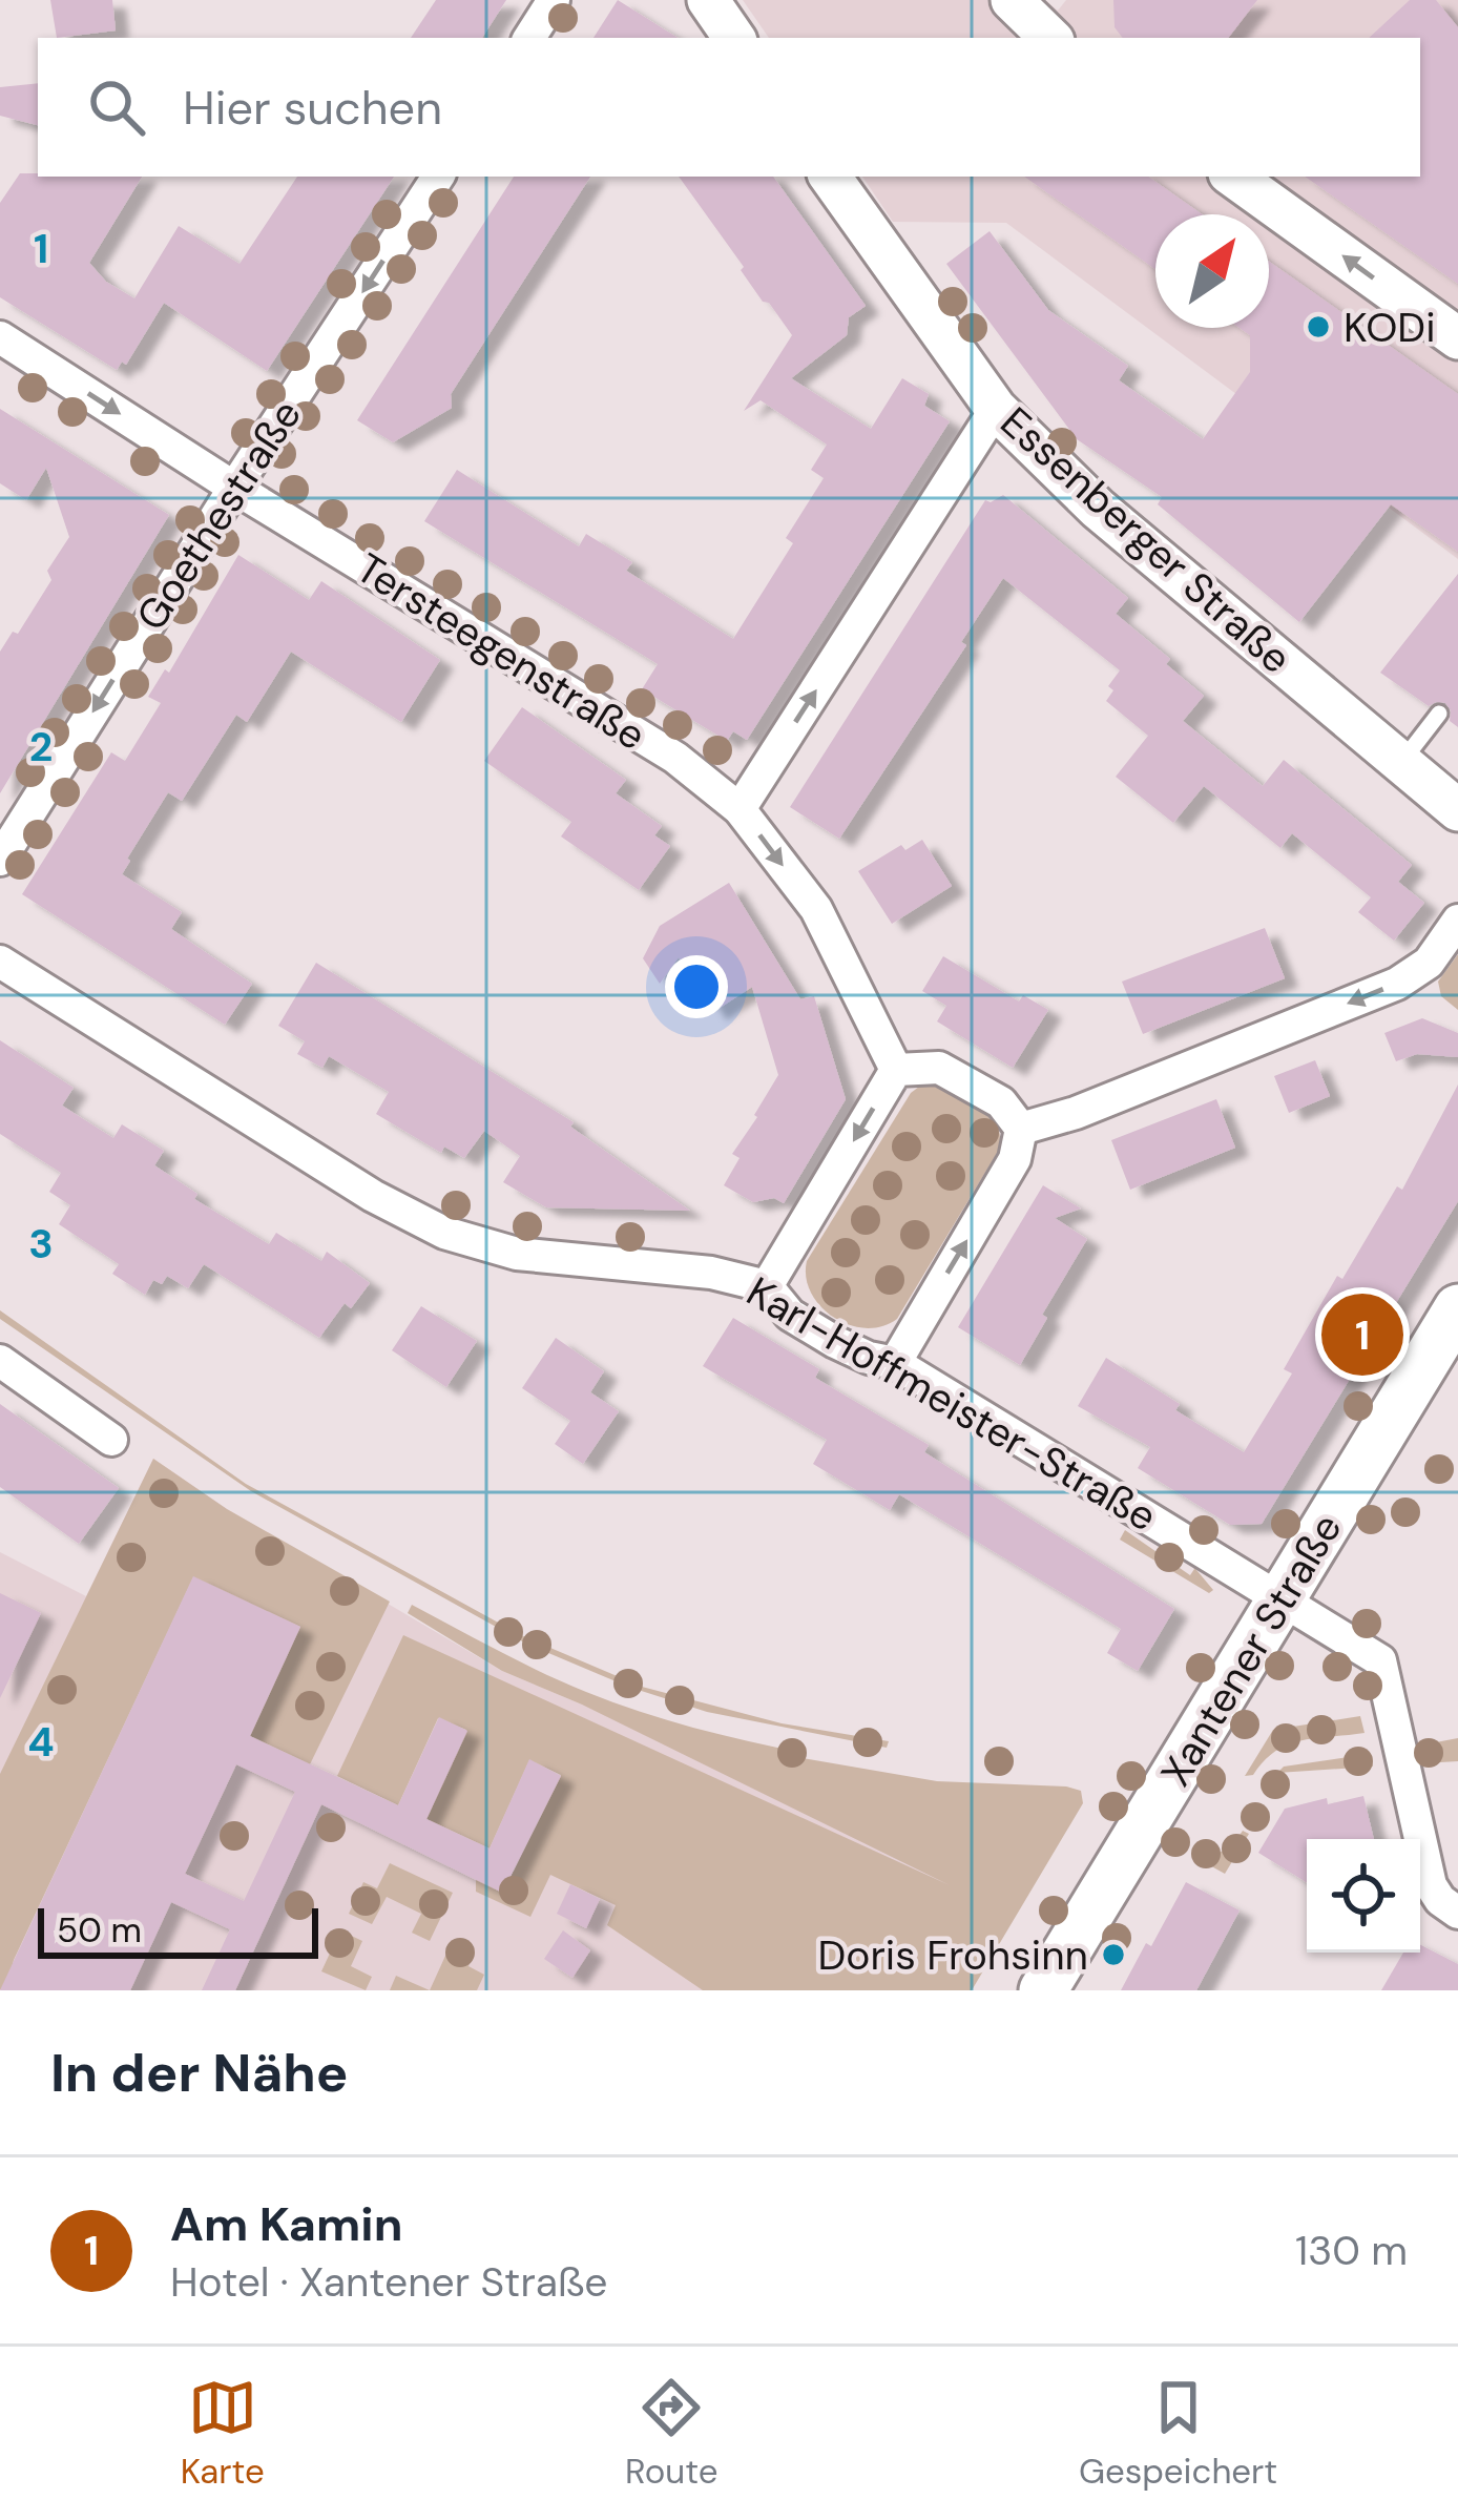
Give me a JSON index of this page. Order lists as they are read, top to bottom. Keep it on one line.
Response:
{"streets":{"main road":["Xantener Straße"],"street":["Goethestraße","Essenberger Straße","Tersteegenstraße","Karl-Hoffmeister-Straße"]},"crossings":[["Goethestraße","Tersteegenstraße"],["Karl-Hoffmeister-Straße","Xantener Straße"]],"one_way":["Goethestraße","Tersteegenstraße"],"places":["KODi","Doris Frohsinn"],"scale_bar":"50 m","north":"top right","page":{"search":"Hier suchen","pins":"1","scale":"50 m","heading":"In der Nähe","list":[{"mark":"1","name":"Am Kamin","note":"Hotel · Xantener Straße","value":"130 m"}],"nav":["Karte","Route","Gespeichert"]},"grid":{"rows":["1","2","3","4"]}}
